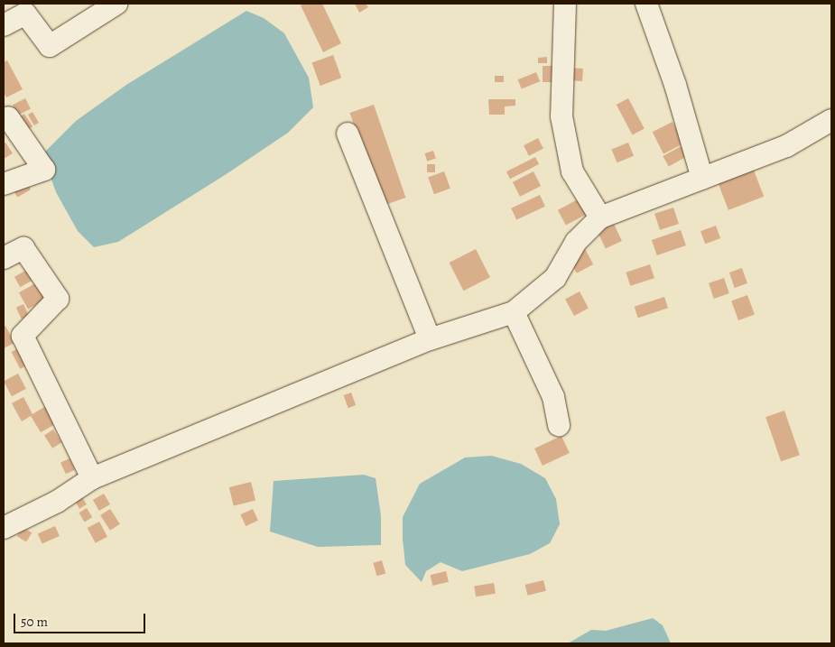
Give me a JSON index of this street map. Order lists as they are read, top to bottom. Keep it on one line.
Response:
{"scale_bar":"50 m"}
